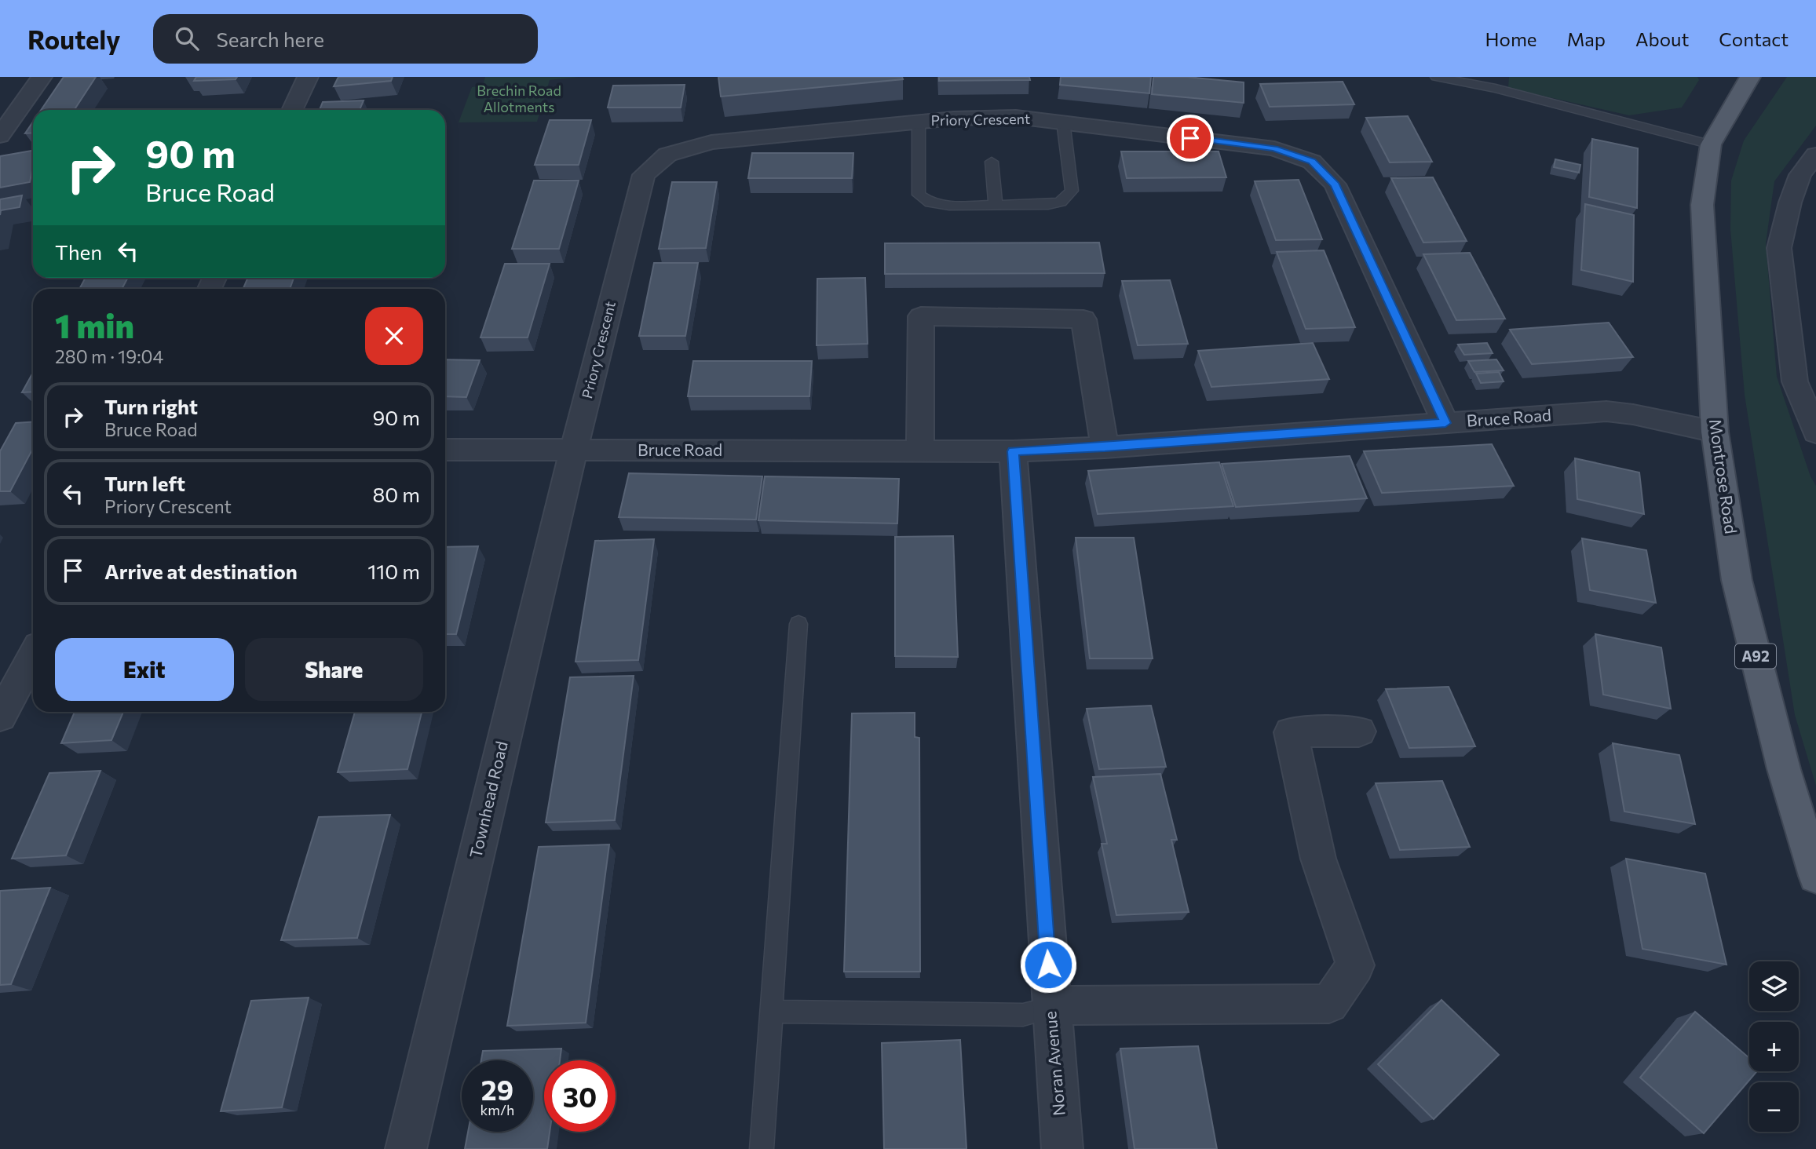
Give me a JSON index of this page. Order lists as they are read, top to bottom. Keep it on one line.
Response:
{"streets":{"main road":["Montrose Road","A92"],"street":["Priory Crescent","Bruce Road","Townhead Road","Noran Avenue"]},"crossings":[["Priory Crescent","Bruce Road"],["Priory Crescent","Townhead Road"],["Bruce Road","Montrose Road"],["Bruce Road","Townhead Road"],["Bruce Road","Noran Avenue"]],"parks":["Brechin Road Allotments"],"page":{"header":"Routely","search":"Search here","nav":["Home","Map","About","Contact"],"turn":["90 m","Bruce Road"],"then":"Then","heading":["1 min","280 m · 19:04"],"list":[{"name":"Turn right","note":"Bruce Road","value":"90 m"},{"name":"Turn left","note":"Priory Crescent","value":"80 m"},{"name":"Arrive at destination","value":"110 m"}],"buttons":["Exit","Share"],"map_buttons":["+","−"],"speed":"29 km/h","limit":"30"}}
